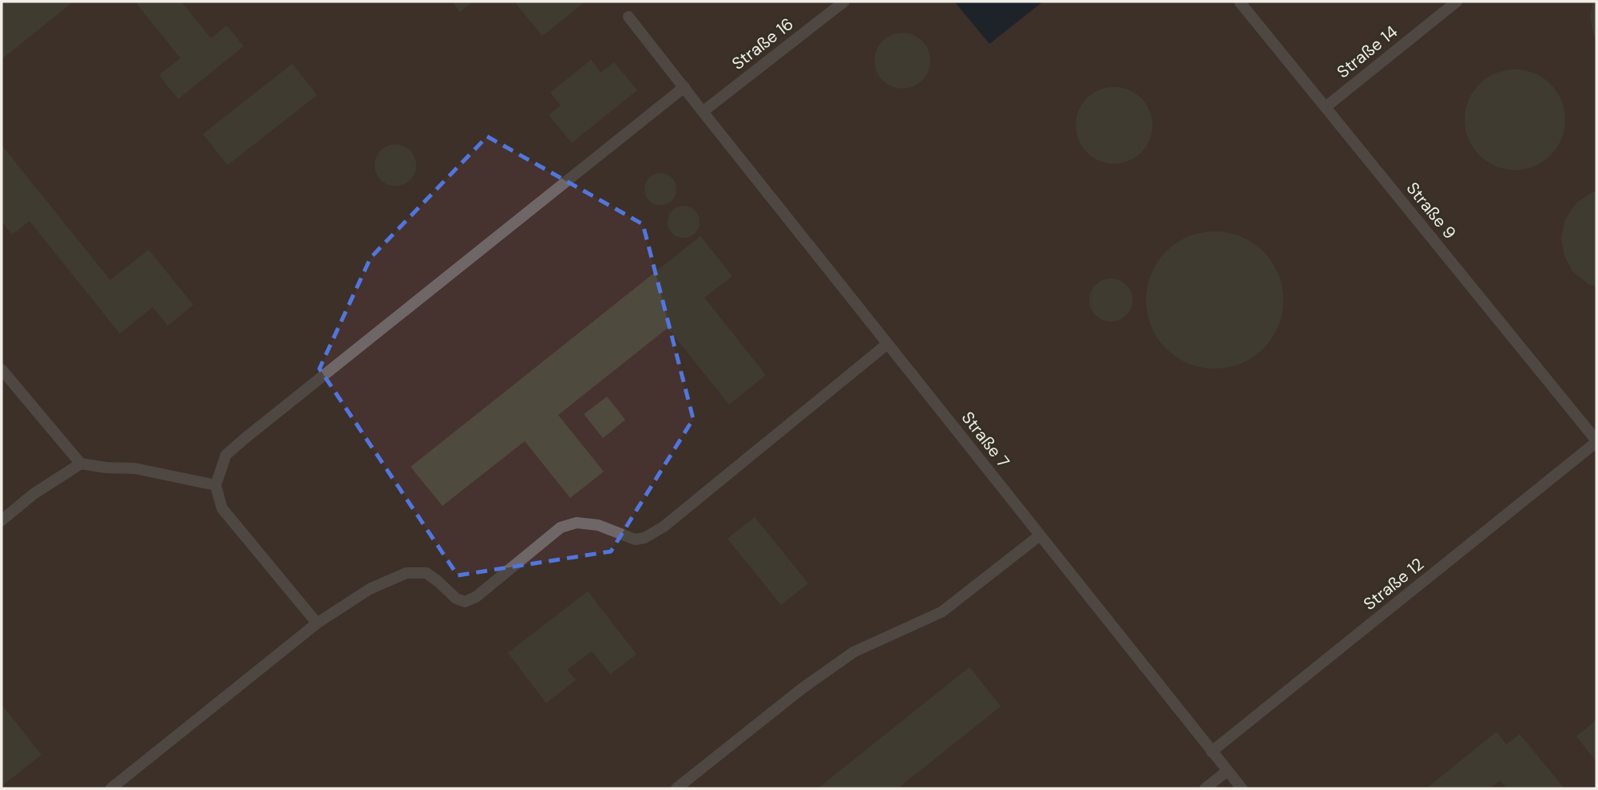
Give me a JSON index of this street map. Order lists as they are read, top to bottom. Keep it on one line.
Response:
{"streets":{"lane":["Straße 16","Straße 14","Straße 9","Straße 7","Straße 12"]},"crossings":[["Straße 16","Straße 7"],["Straße 14","Straße 9"],["Straße 9","Straße 12"],["Straße 7","Straße 12"]]}
